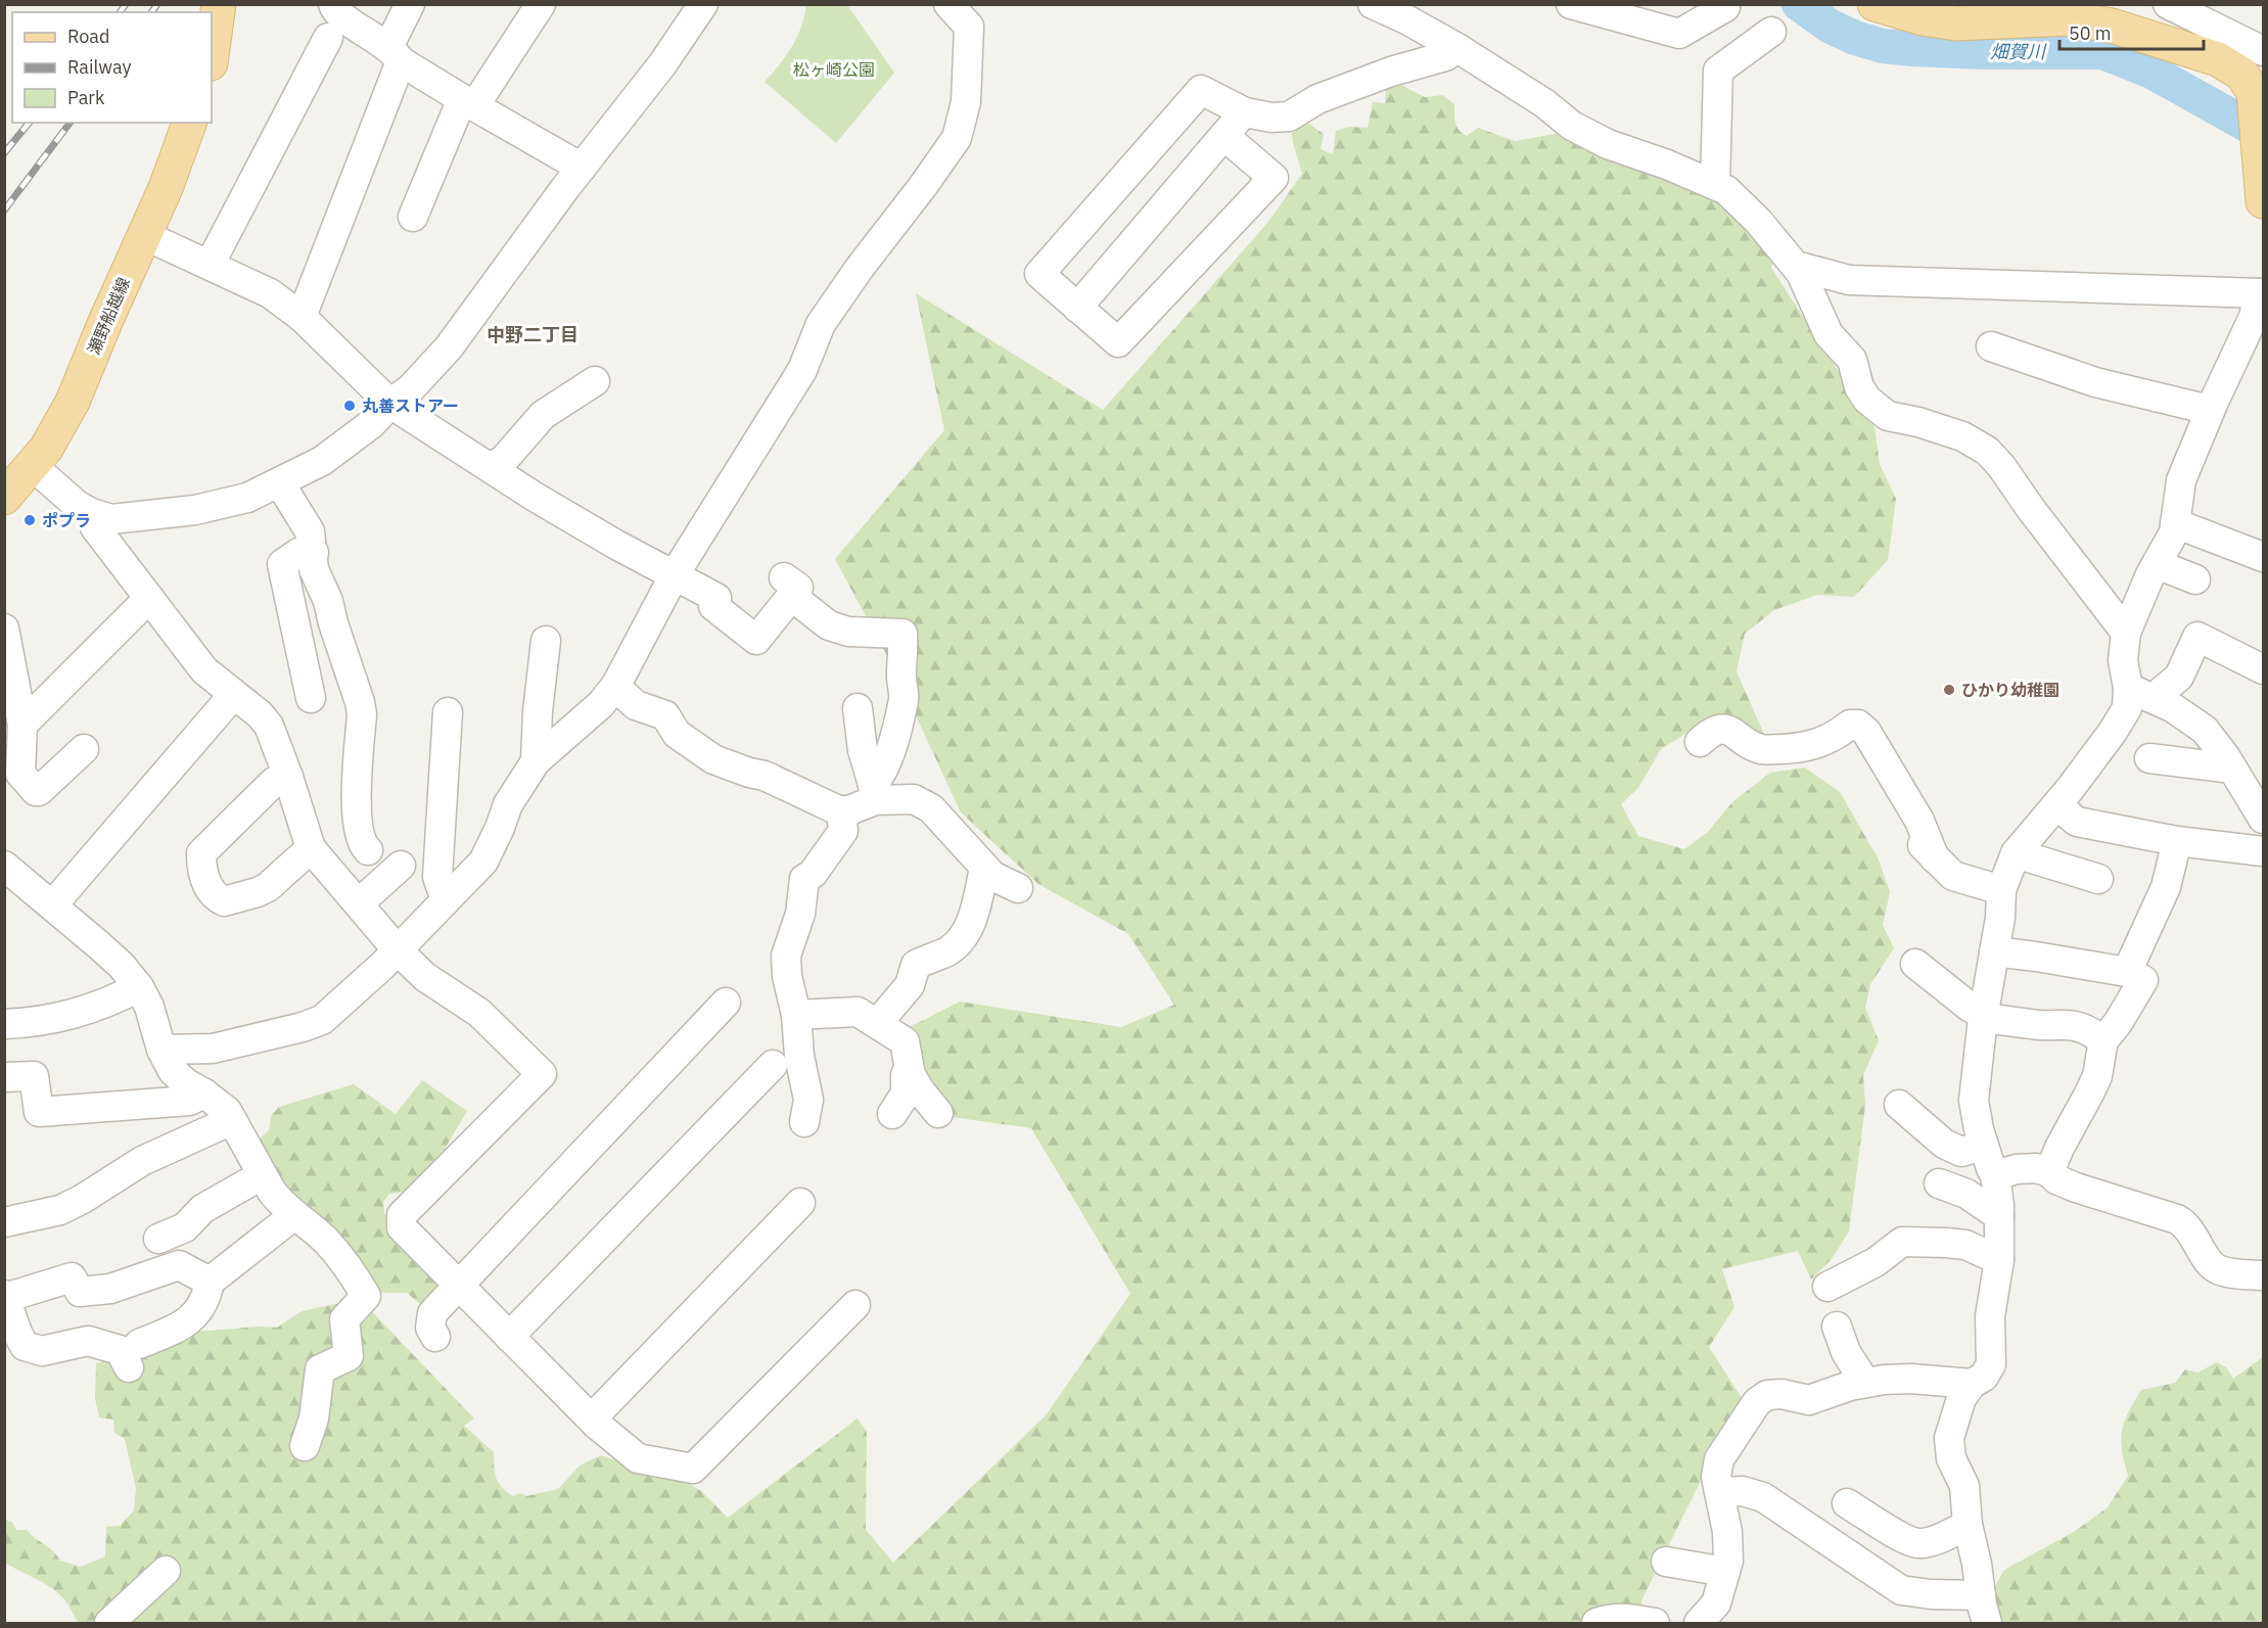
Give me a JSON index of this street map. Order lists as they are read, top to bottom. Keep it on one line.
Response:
{"streets":{"main road":["瀬野船越線"]},"districts":["中野二丁目"],"water":["畑賀川"],"parks":["松ヶ崎公園"],"places":["丸善ストアー","ポプラ","ひかり幼稚園"],"legend":["Road","Railway","Park"],"scale_bar":"50 m"}
